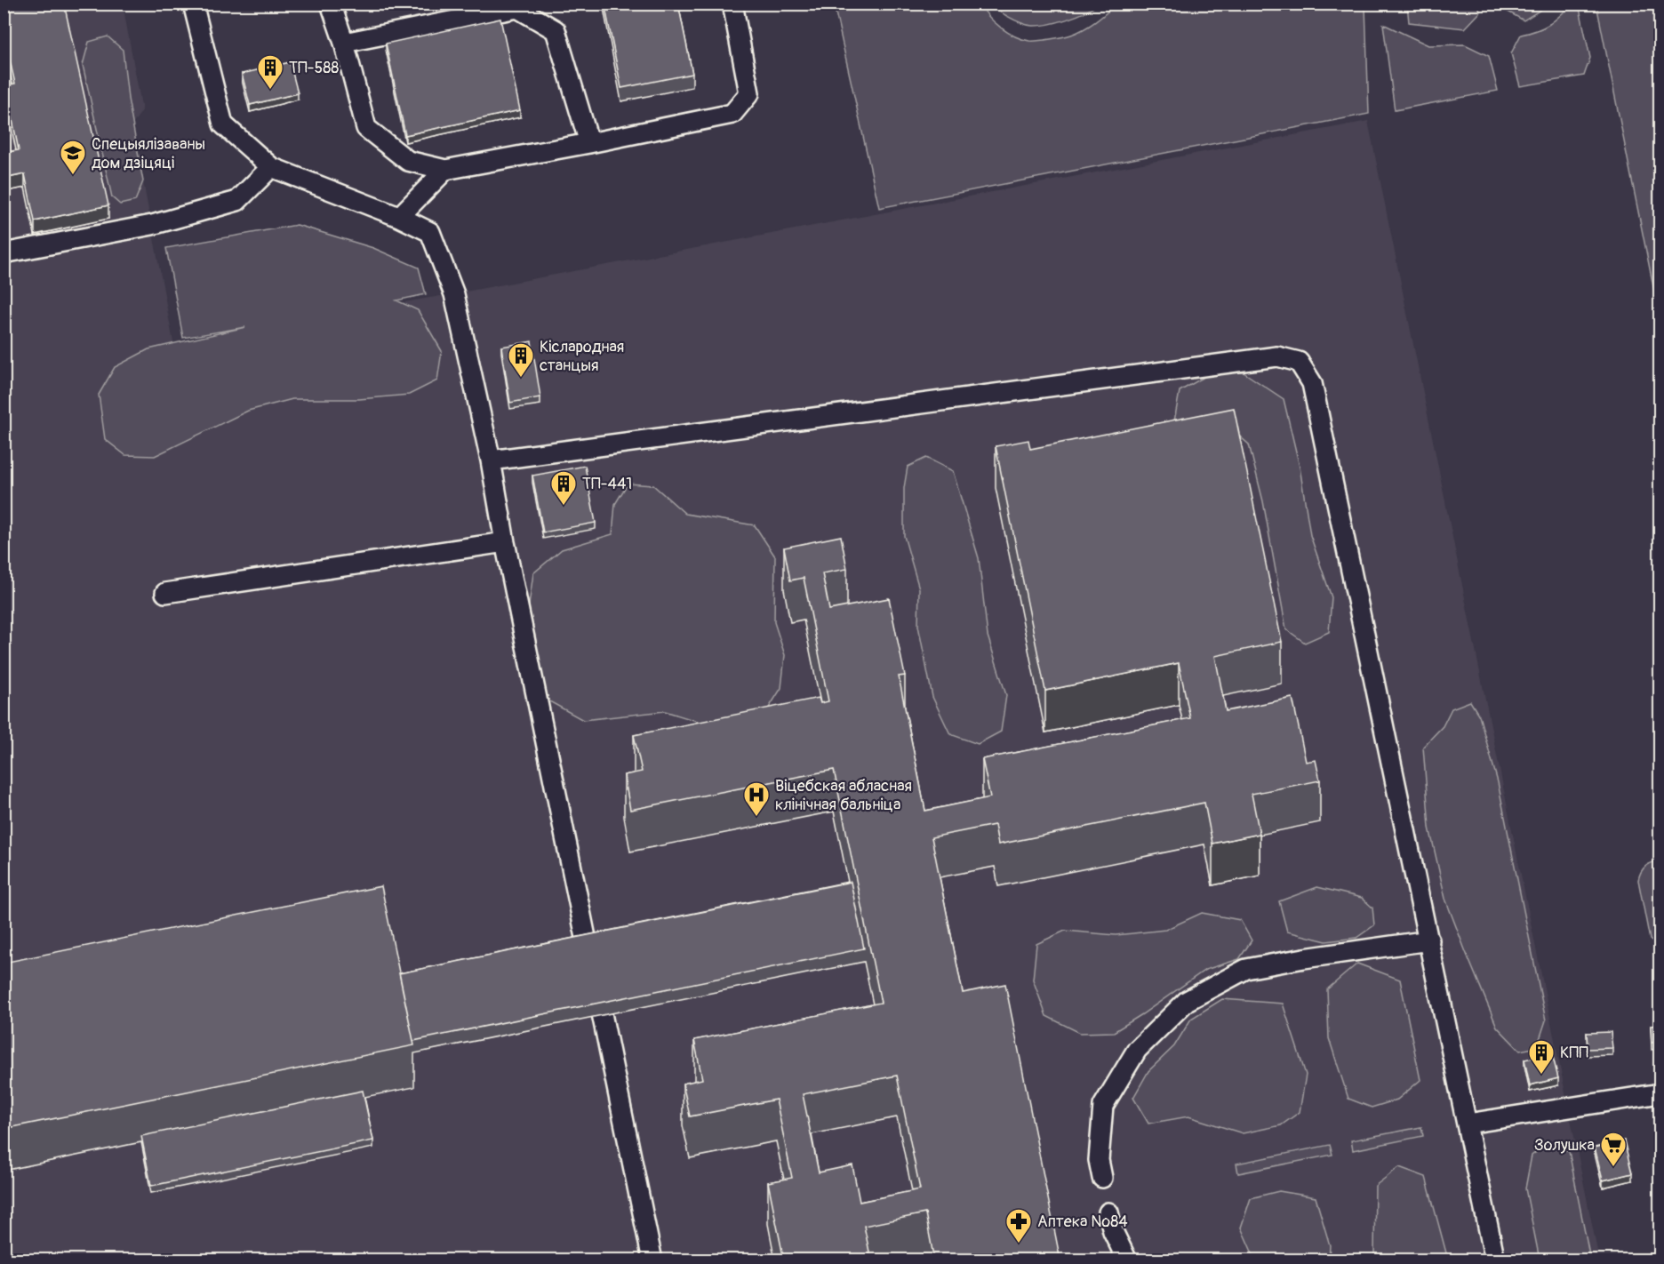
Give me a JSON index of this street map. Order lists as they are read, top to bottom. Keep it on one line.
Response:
{"places":{"building":["ТП-588","Кіслародная станцыя","ТП-441","КПП"],"school or university":["Спецыялізаваны дом дзіцяці"],"hospital":["Віцебская абласная клінічная бальніца"],"supermarket":["Золушка"],"pharmacy":["Аптека №84"]}}
